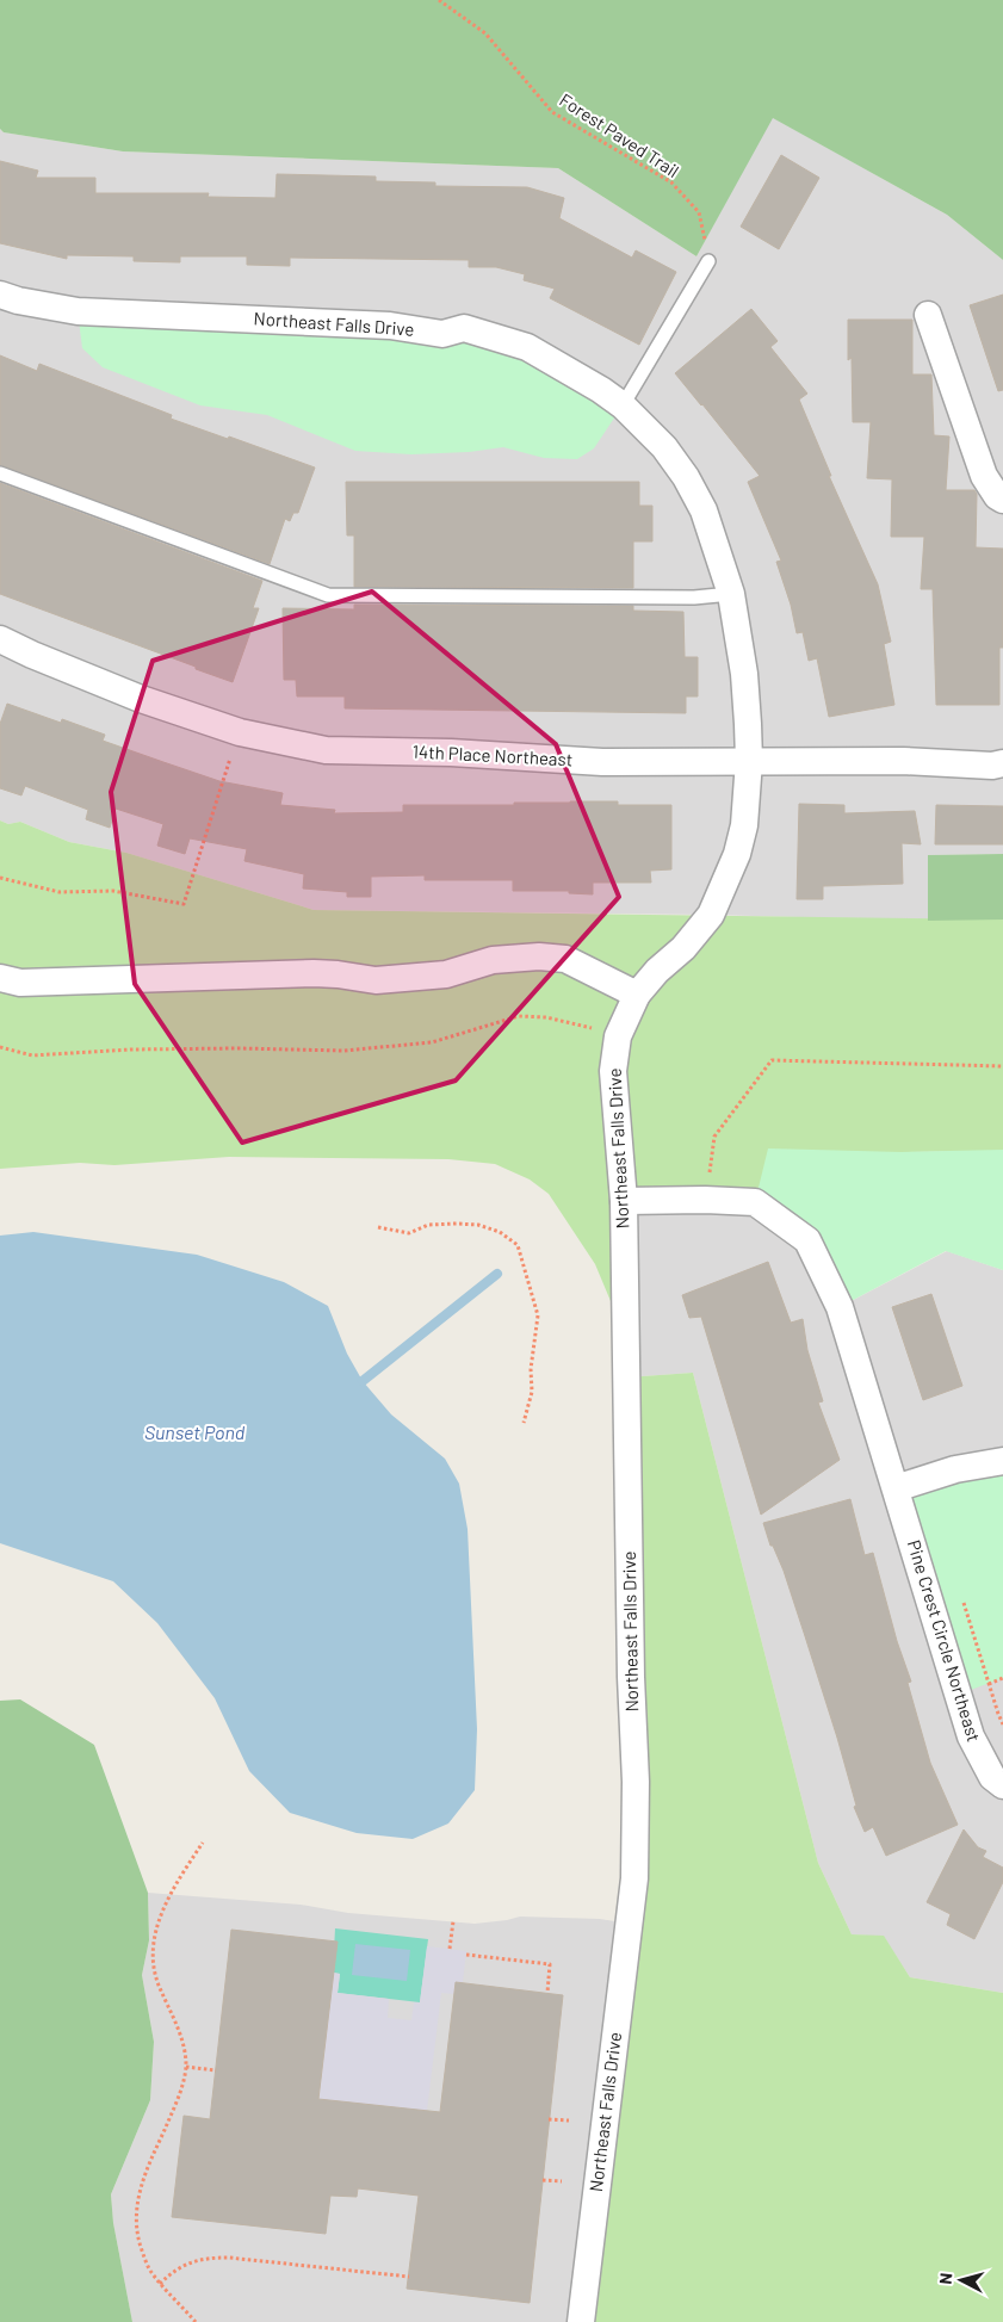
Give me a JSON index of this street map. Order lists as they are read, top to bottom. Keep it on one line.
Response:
{"streets":{"street":["Northeast Falls Drive","14th Place Northeast","Pine Crest Circle Northeast"],"path":["Forest Paved Trail"]},"crossings":[["Northeast Falls Drive","14th Place Northeast"],["Northeast Falls Drive","Pine Crest Circle Northeast"]],"water":["Sunset Pond"],"north":"left"}
